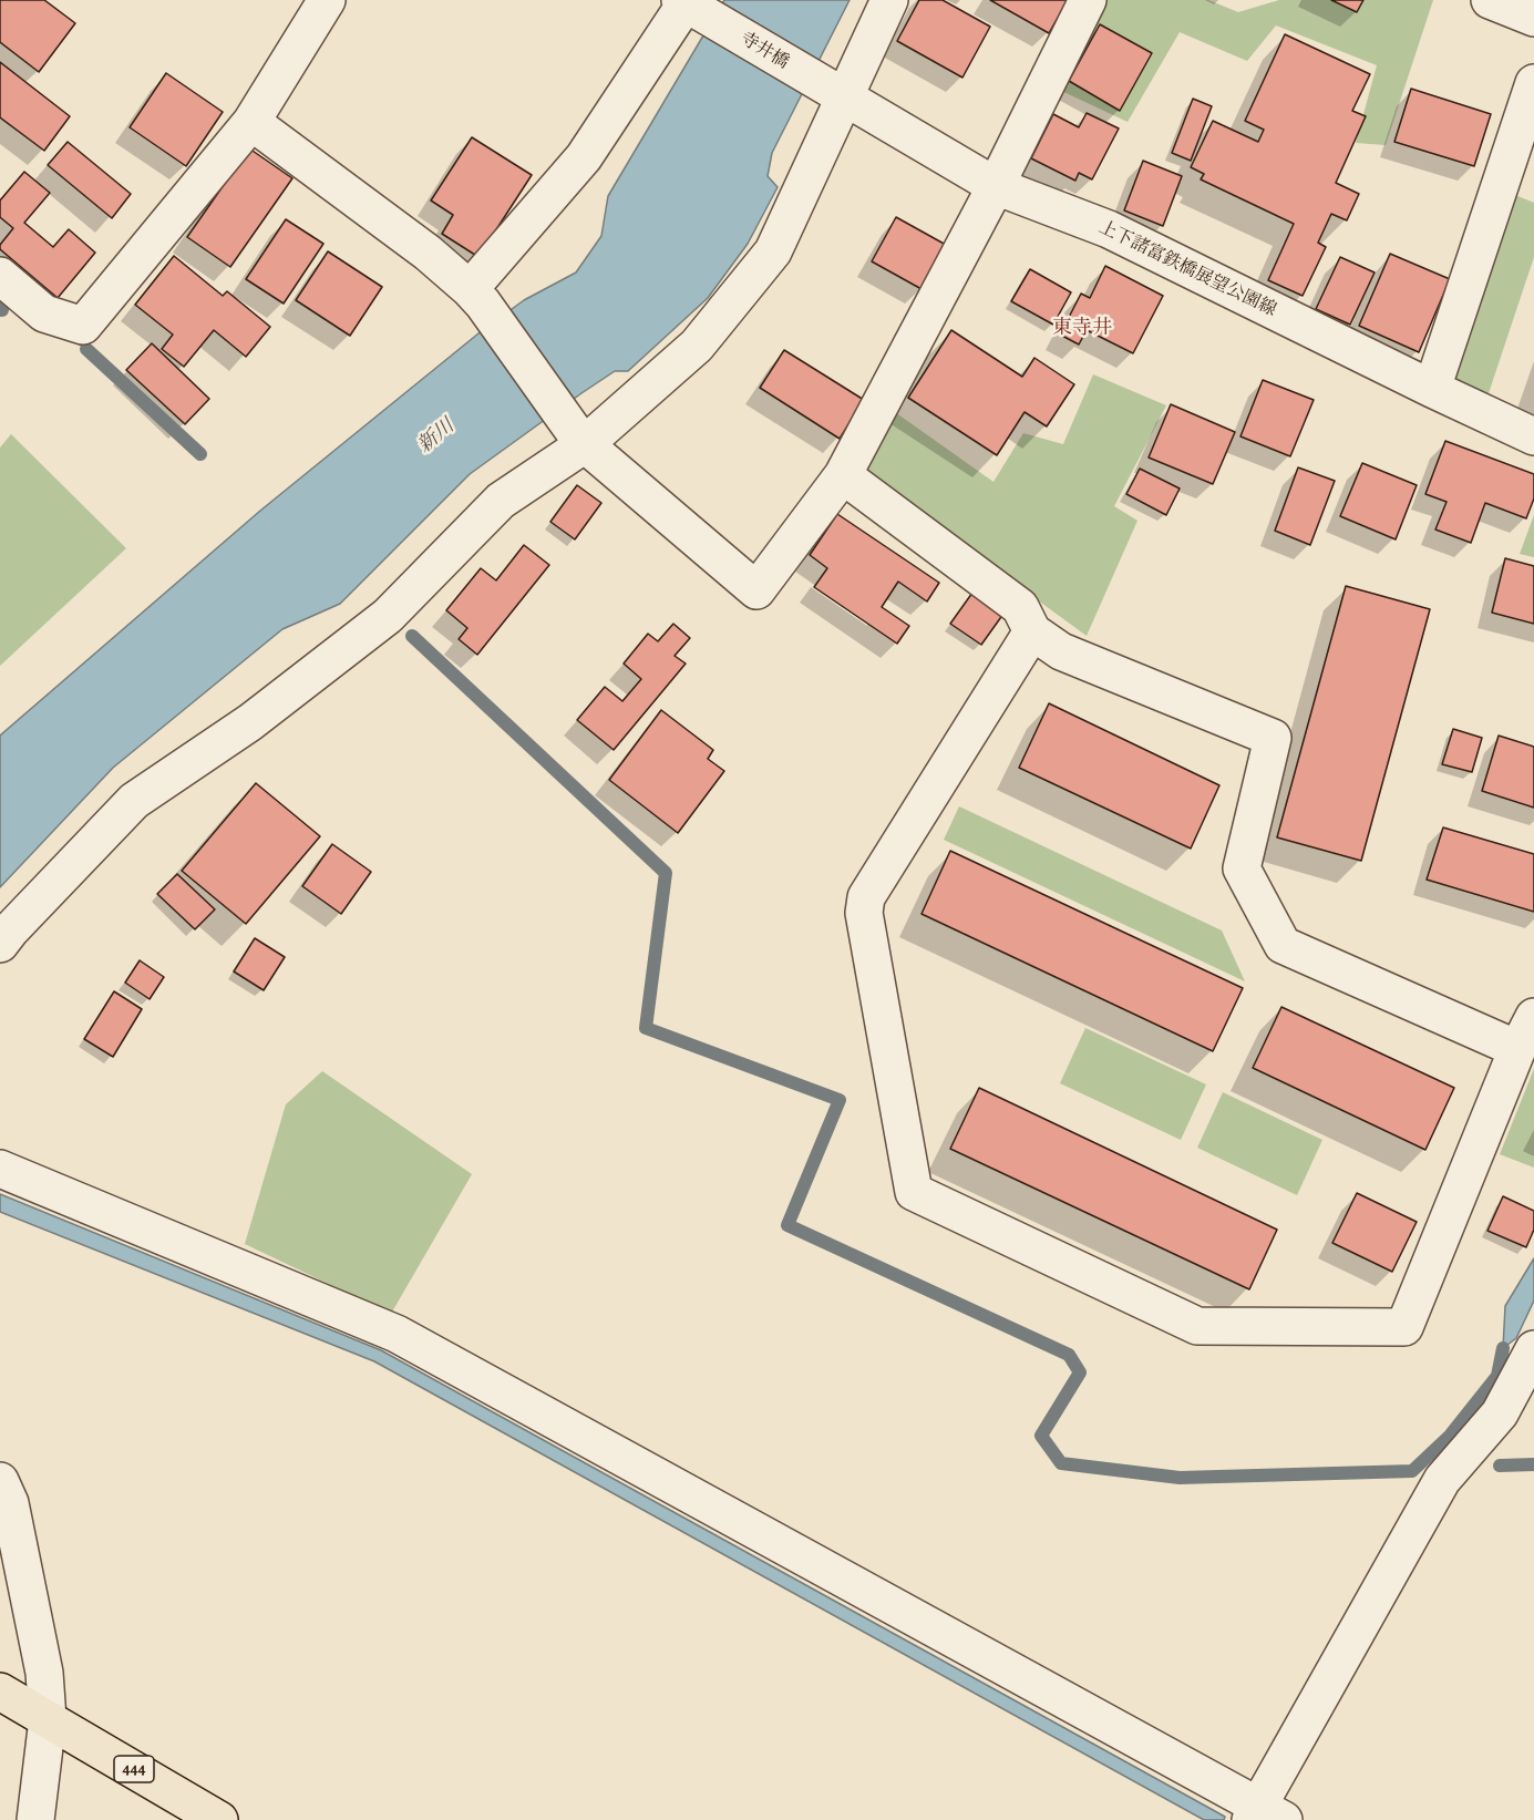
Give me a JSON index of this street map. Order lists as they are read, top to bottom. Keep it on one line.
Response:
{"streets":{"highway":["444"],"street":["寺井橋","上下諸富鉄橋展望公園線"]},"crossings":[["寺井橋","上下諸富鉄橋展望公園線"]],"districts":["東寺井"],"water":["新川"]}
